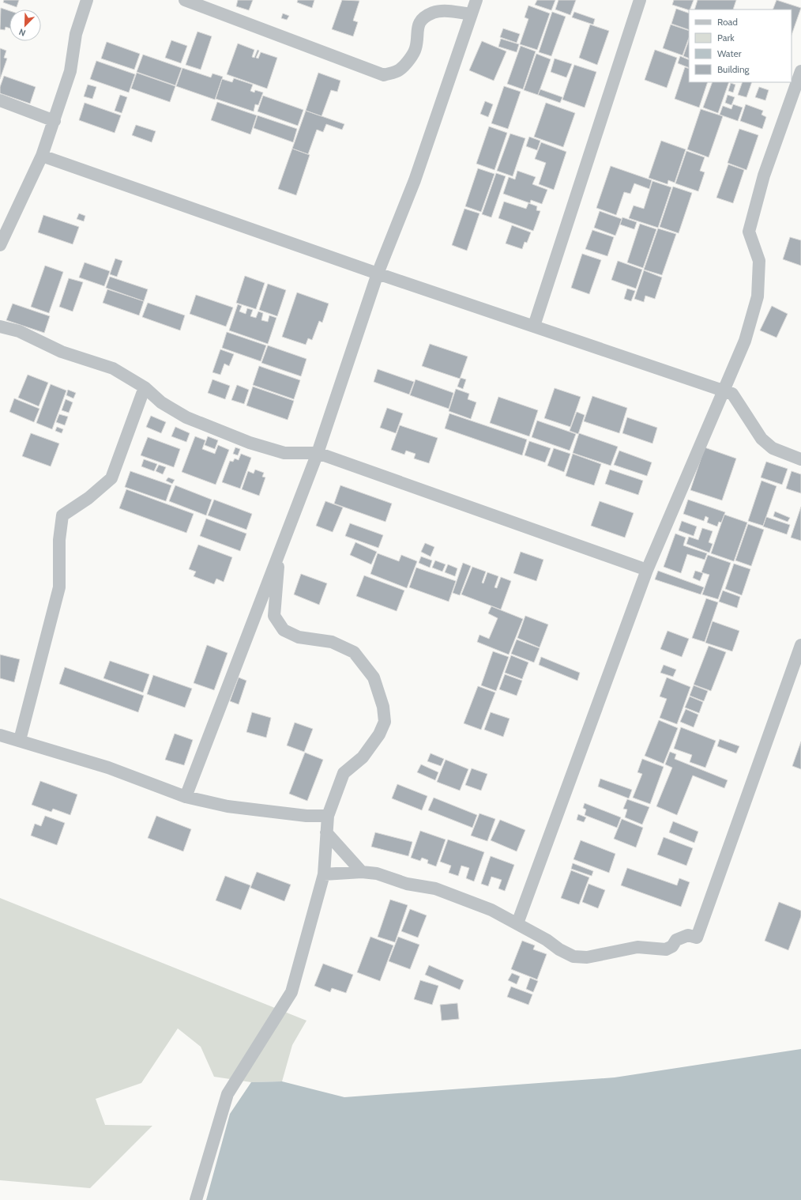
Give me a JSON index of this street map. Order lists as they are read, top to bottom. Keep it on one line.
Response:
{"legend":["Road","Park","Water","Building"],"north":"bottom left"}
